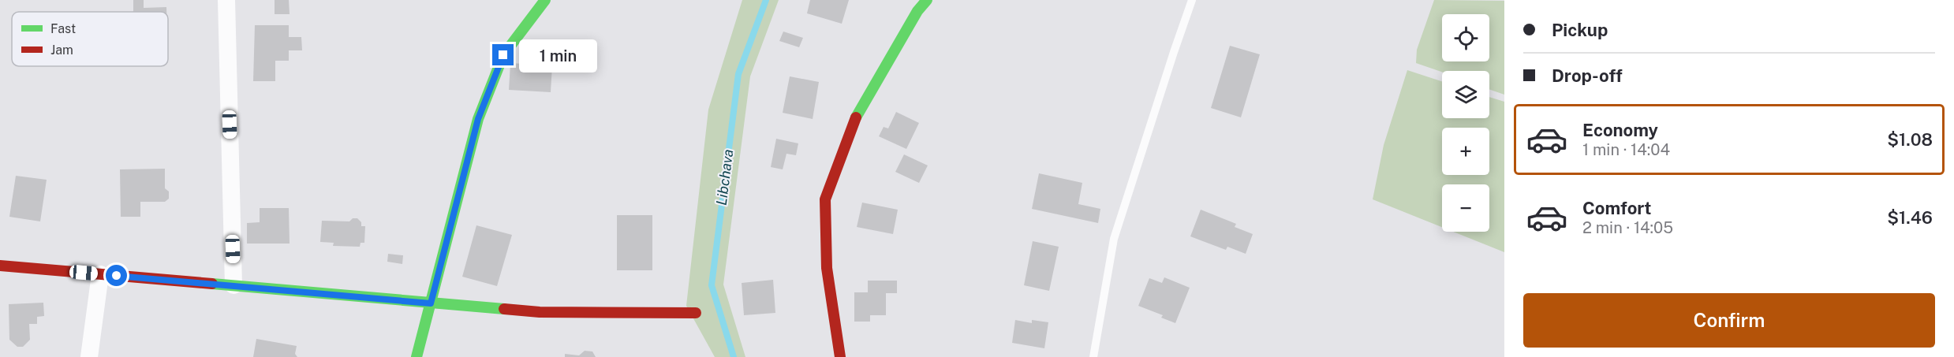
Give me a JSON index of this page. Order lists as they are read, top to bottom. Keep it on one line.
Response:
{"water":["Libchava"],"legend":["Fast","Jam"],"page":{"banner":["Pickup","Drop-off"],"map_buttons":["+","−"],"bubble":"1 min","list":[{"name":"Economy","note":"1 min · 14:04","value":"$1.08"},{"name":"Comfort","note":"2 min · 14:05","value":"$1.46"}],"buttons":"Confirm"}}
